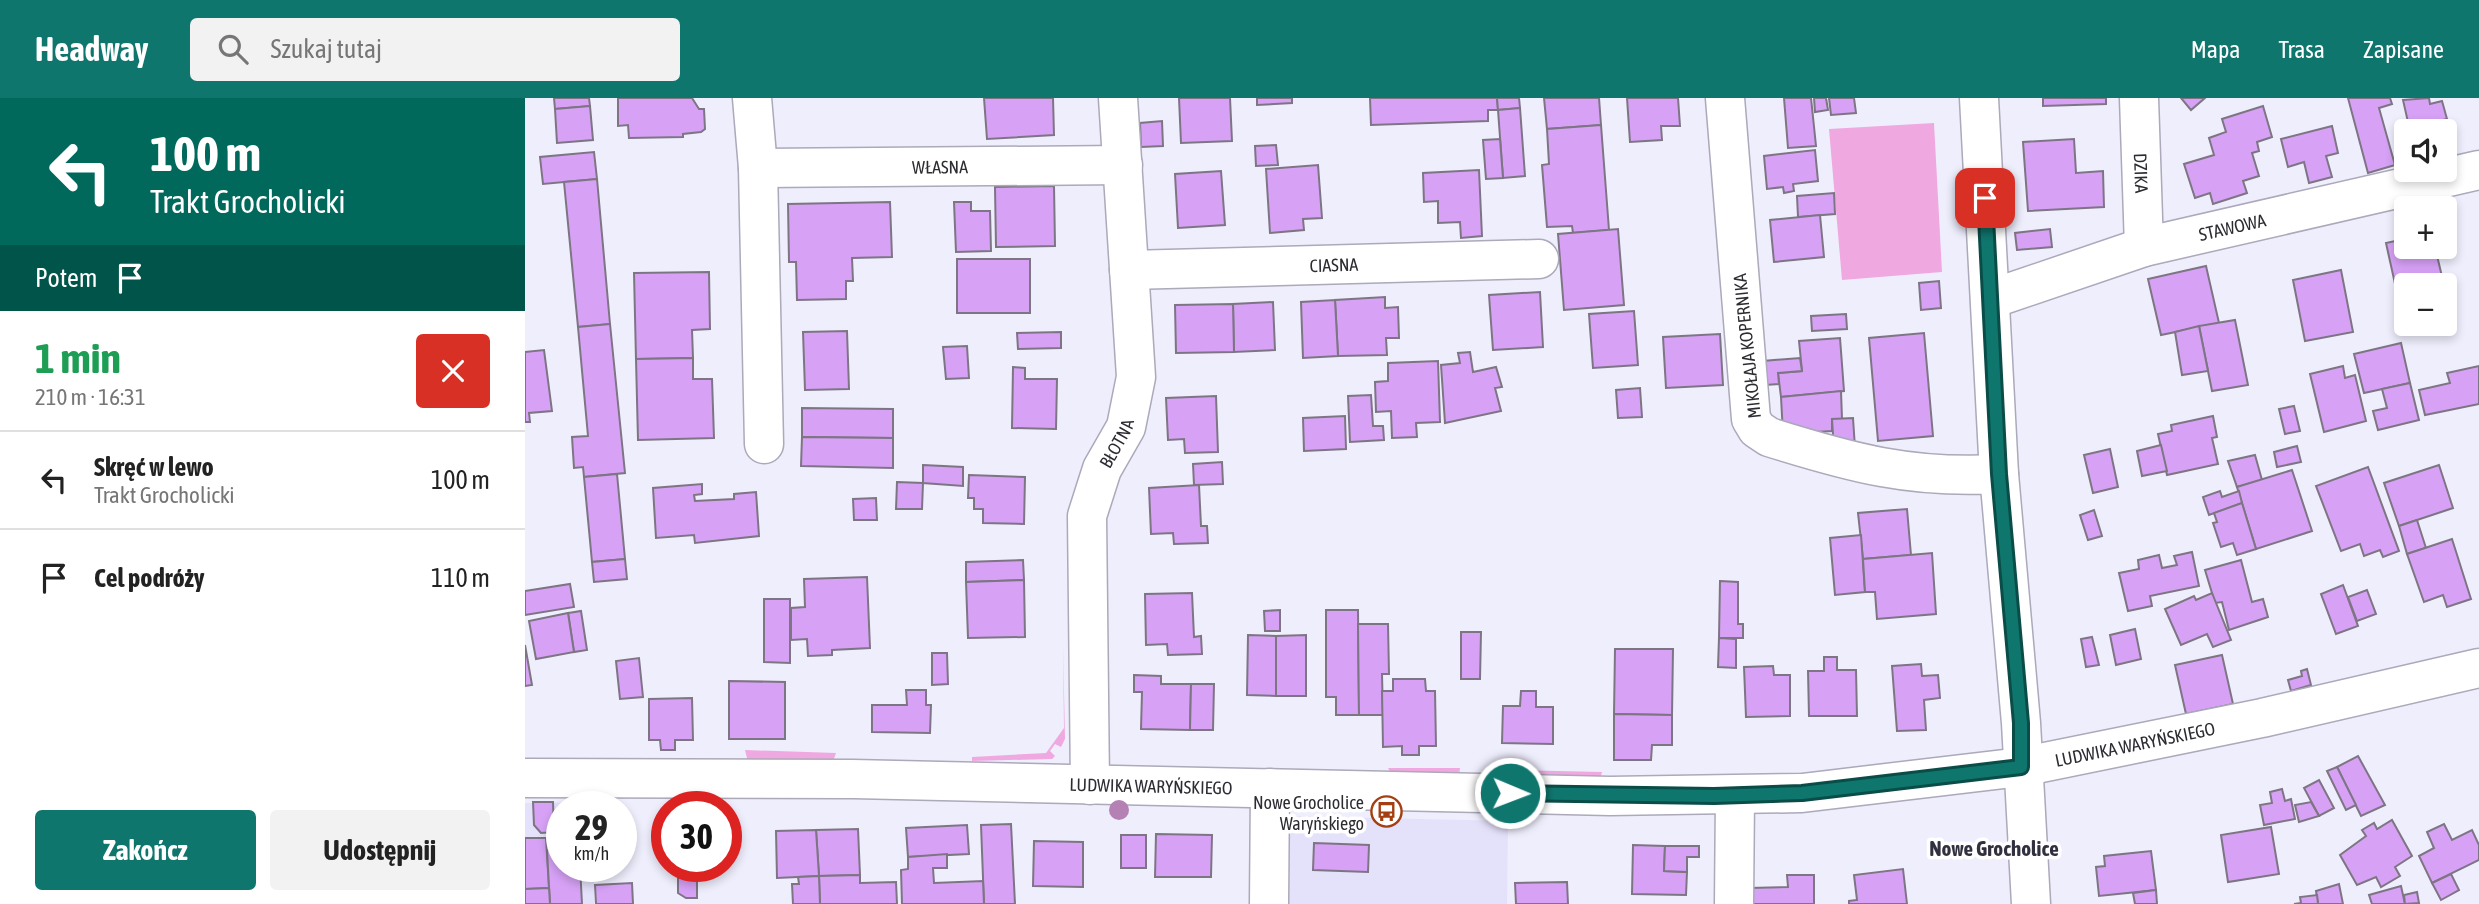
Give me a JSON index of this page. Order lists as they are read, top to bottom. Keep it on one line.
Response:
{"streets":{"street":["WŁASNA","DZIKA","STAWOWA","CIASNA","MIKOŁAJA KOPERNIKA","BŁOTNA","LUDWIKA WARYŃSKIEGO"]},"crossings":[["WŁASNA","BŁOTNA"],["DZIKA","STAWOWA"],["CIASNA","BŁOTNA"],["BŁOTNA","LUDWIKA WARYŃSKIEGO"]],"districts":["Nowe Grocholice"],"places":{"bus stop":["Nowe Grocholice Waryńskiego"]},"page":{"header":"Headway","search":"Szukaj tutaj","nav":["Mapa","Trasa","Zapisane"],"turn":["100 m","Trakt Grocholicki"],"map_buttons":["+","−"],"then":"Potem","heading":["1 min","210 m · 16:31"],"list":[{"name":"Skręć w lewo","note":"Trakt Grocholicki","value":"100 m"},{"name":"Cel podróży","value":"110 m"}],"speed":"29 km/h","limit":"30","buttons":["Zakończ","Udostępnij"]}}
